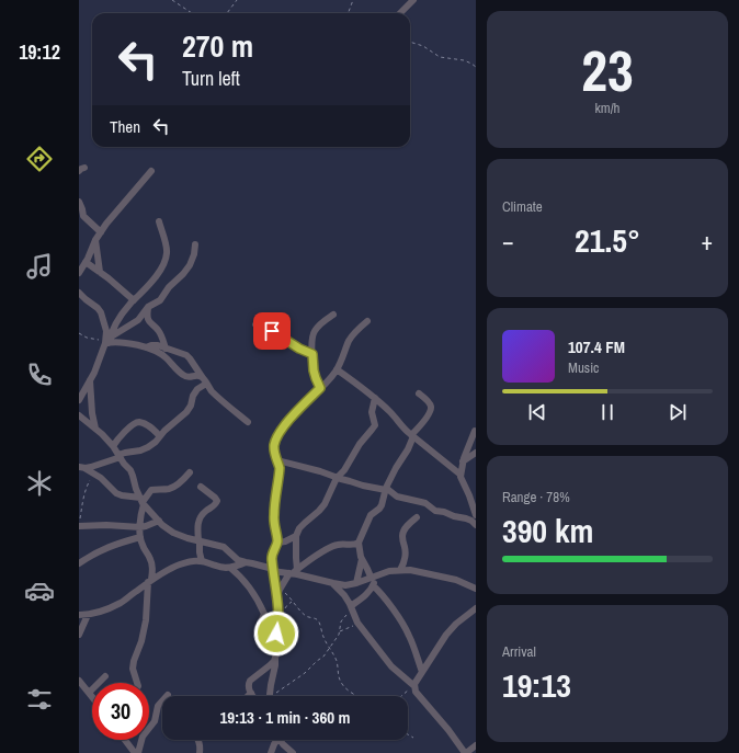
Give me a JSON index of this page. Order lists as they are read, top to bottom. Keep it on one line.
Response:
{"page":{"tabs":"19:12","tile":[["23","km/h"],"Climate",["Range · 78%","390 km"],["Arrival","19:13"]],"turn":["270 m","Turn left"],"then":"Then","heat":["−","21.5°","+"],"song":["107.4 FM","Music"],"limit":"30","trip":"19:13 · 1 min · 360 m"}}
